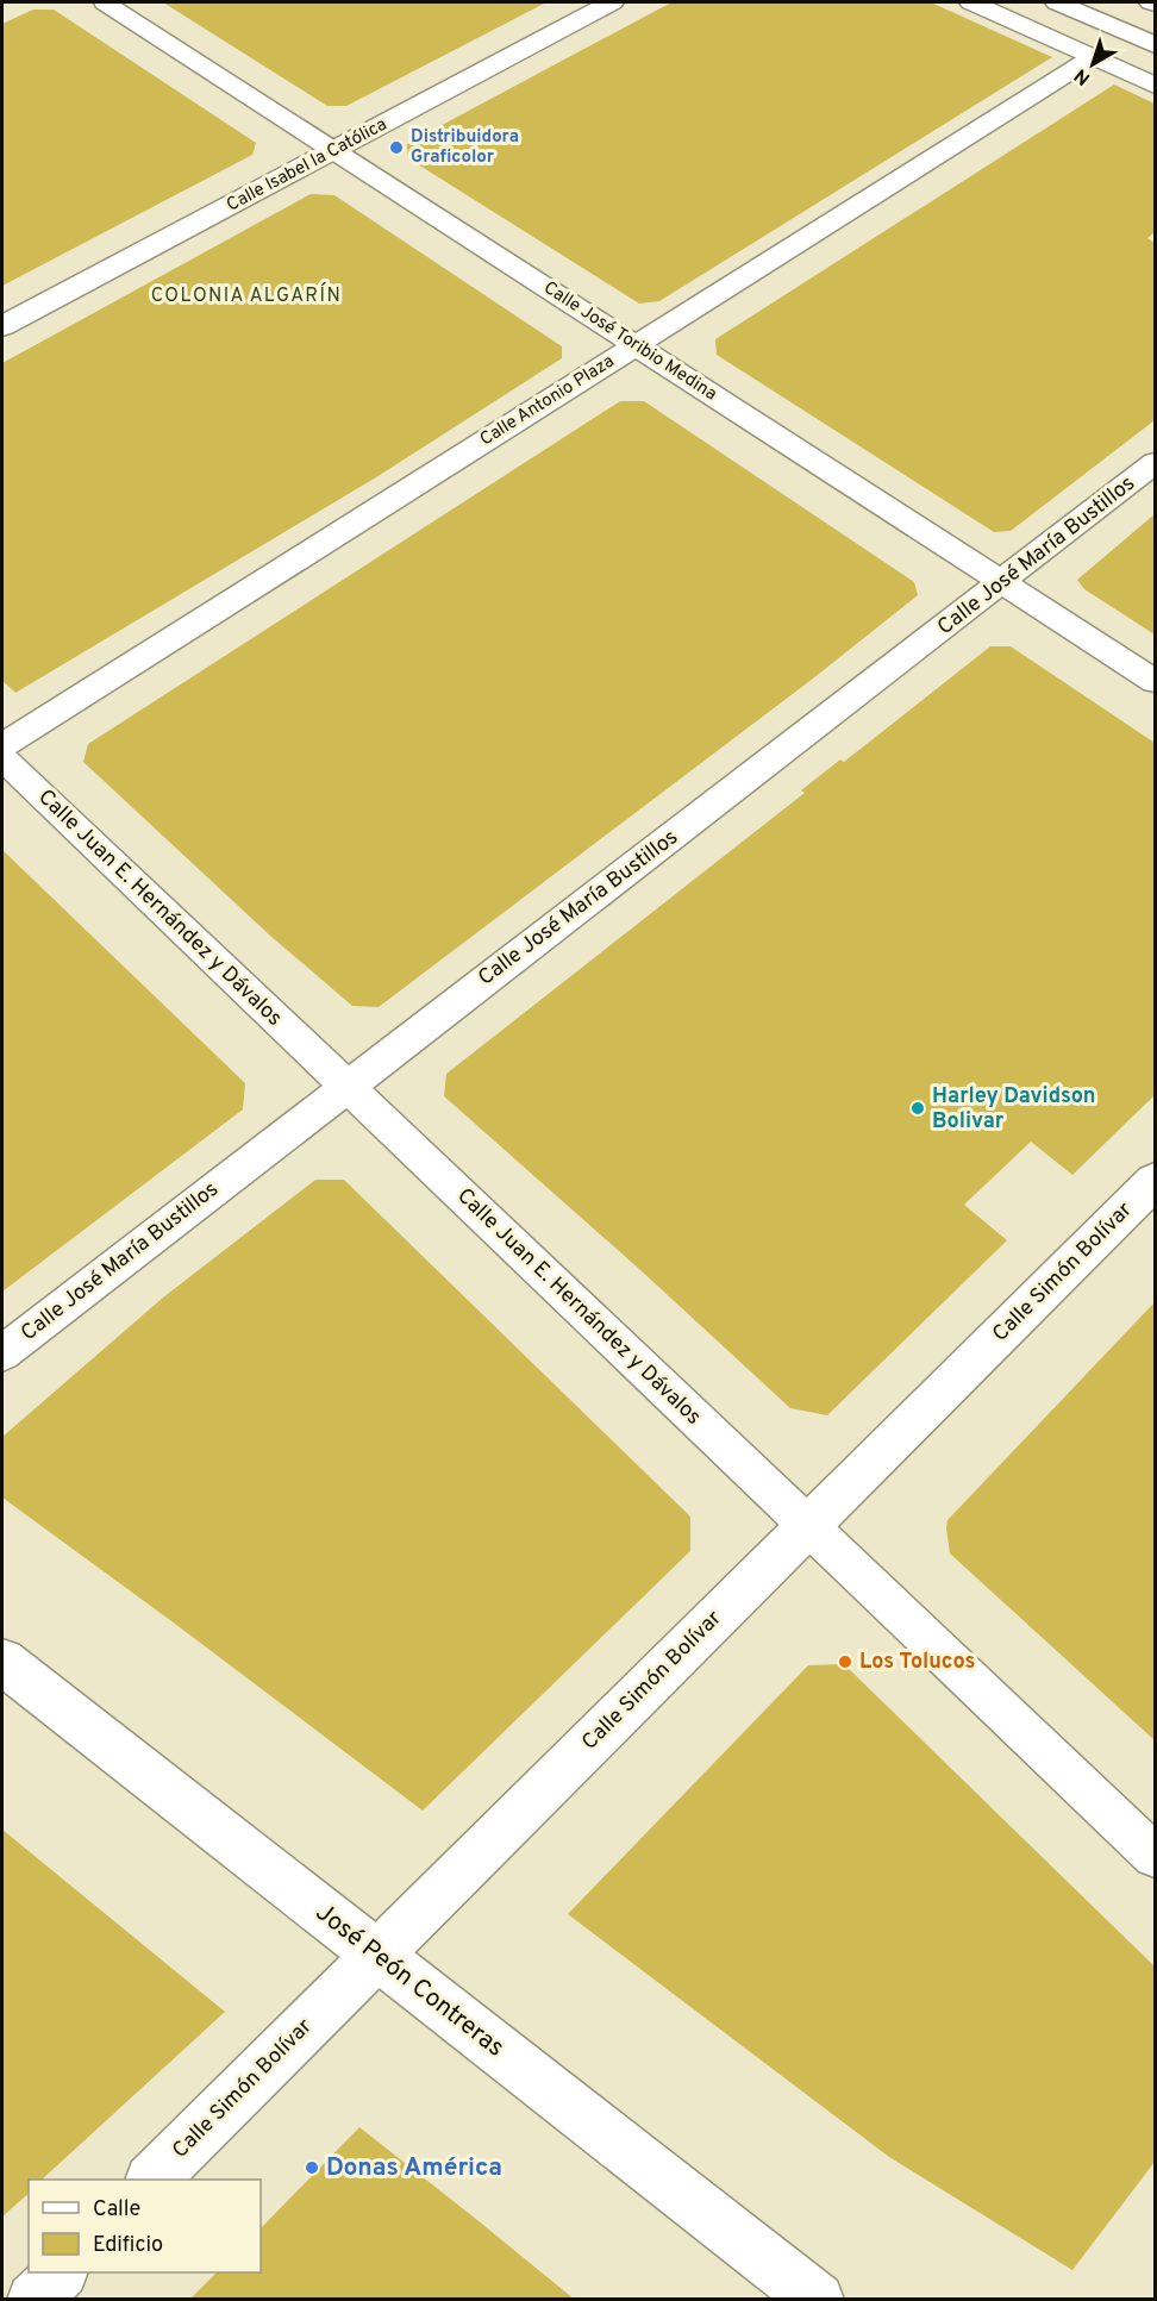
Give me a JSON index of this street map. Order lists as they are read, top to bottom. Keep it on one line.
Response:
{"streets":{"main road":["Calle Isabel la Católica","Calle Simón Bolívar","José Peón Contreras"],"street":["Calle José Toribio Medina","Calle Antonio Plaza","Calle José María Bustillos","Calle Juan E. Hernández y Dávalos"]},"crossings":[["Calle Isabel la Católica","Calle José Toribio Medina"],["Calle José Toribio Medina","Calle Antonio Plaza"],["Calle José Toribio Medina","Calle José María Bustillos"],["Calle José María Bustillos","Calle Juan E. Hernández y Dávalos"],["Calle Juan E. Hernández y Dávalos","Calle Simón Bolívar"],["Calle Simón Bolívar","José Peón Contreras"]],"districts":["COLONIA ALGARÍN"],"places":["Distribuidora Graficolor","Harley Davidson Bolivar","Los Tolucos","Donas América"],"legend":["Calle","Edificio"],"north":"bottom left"}
